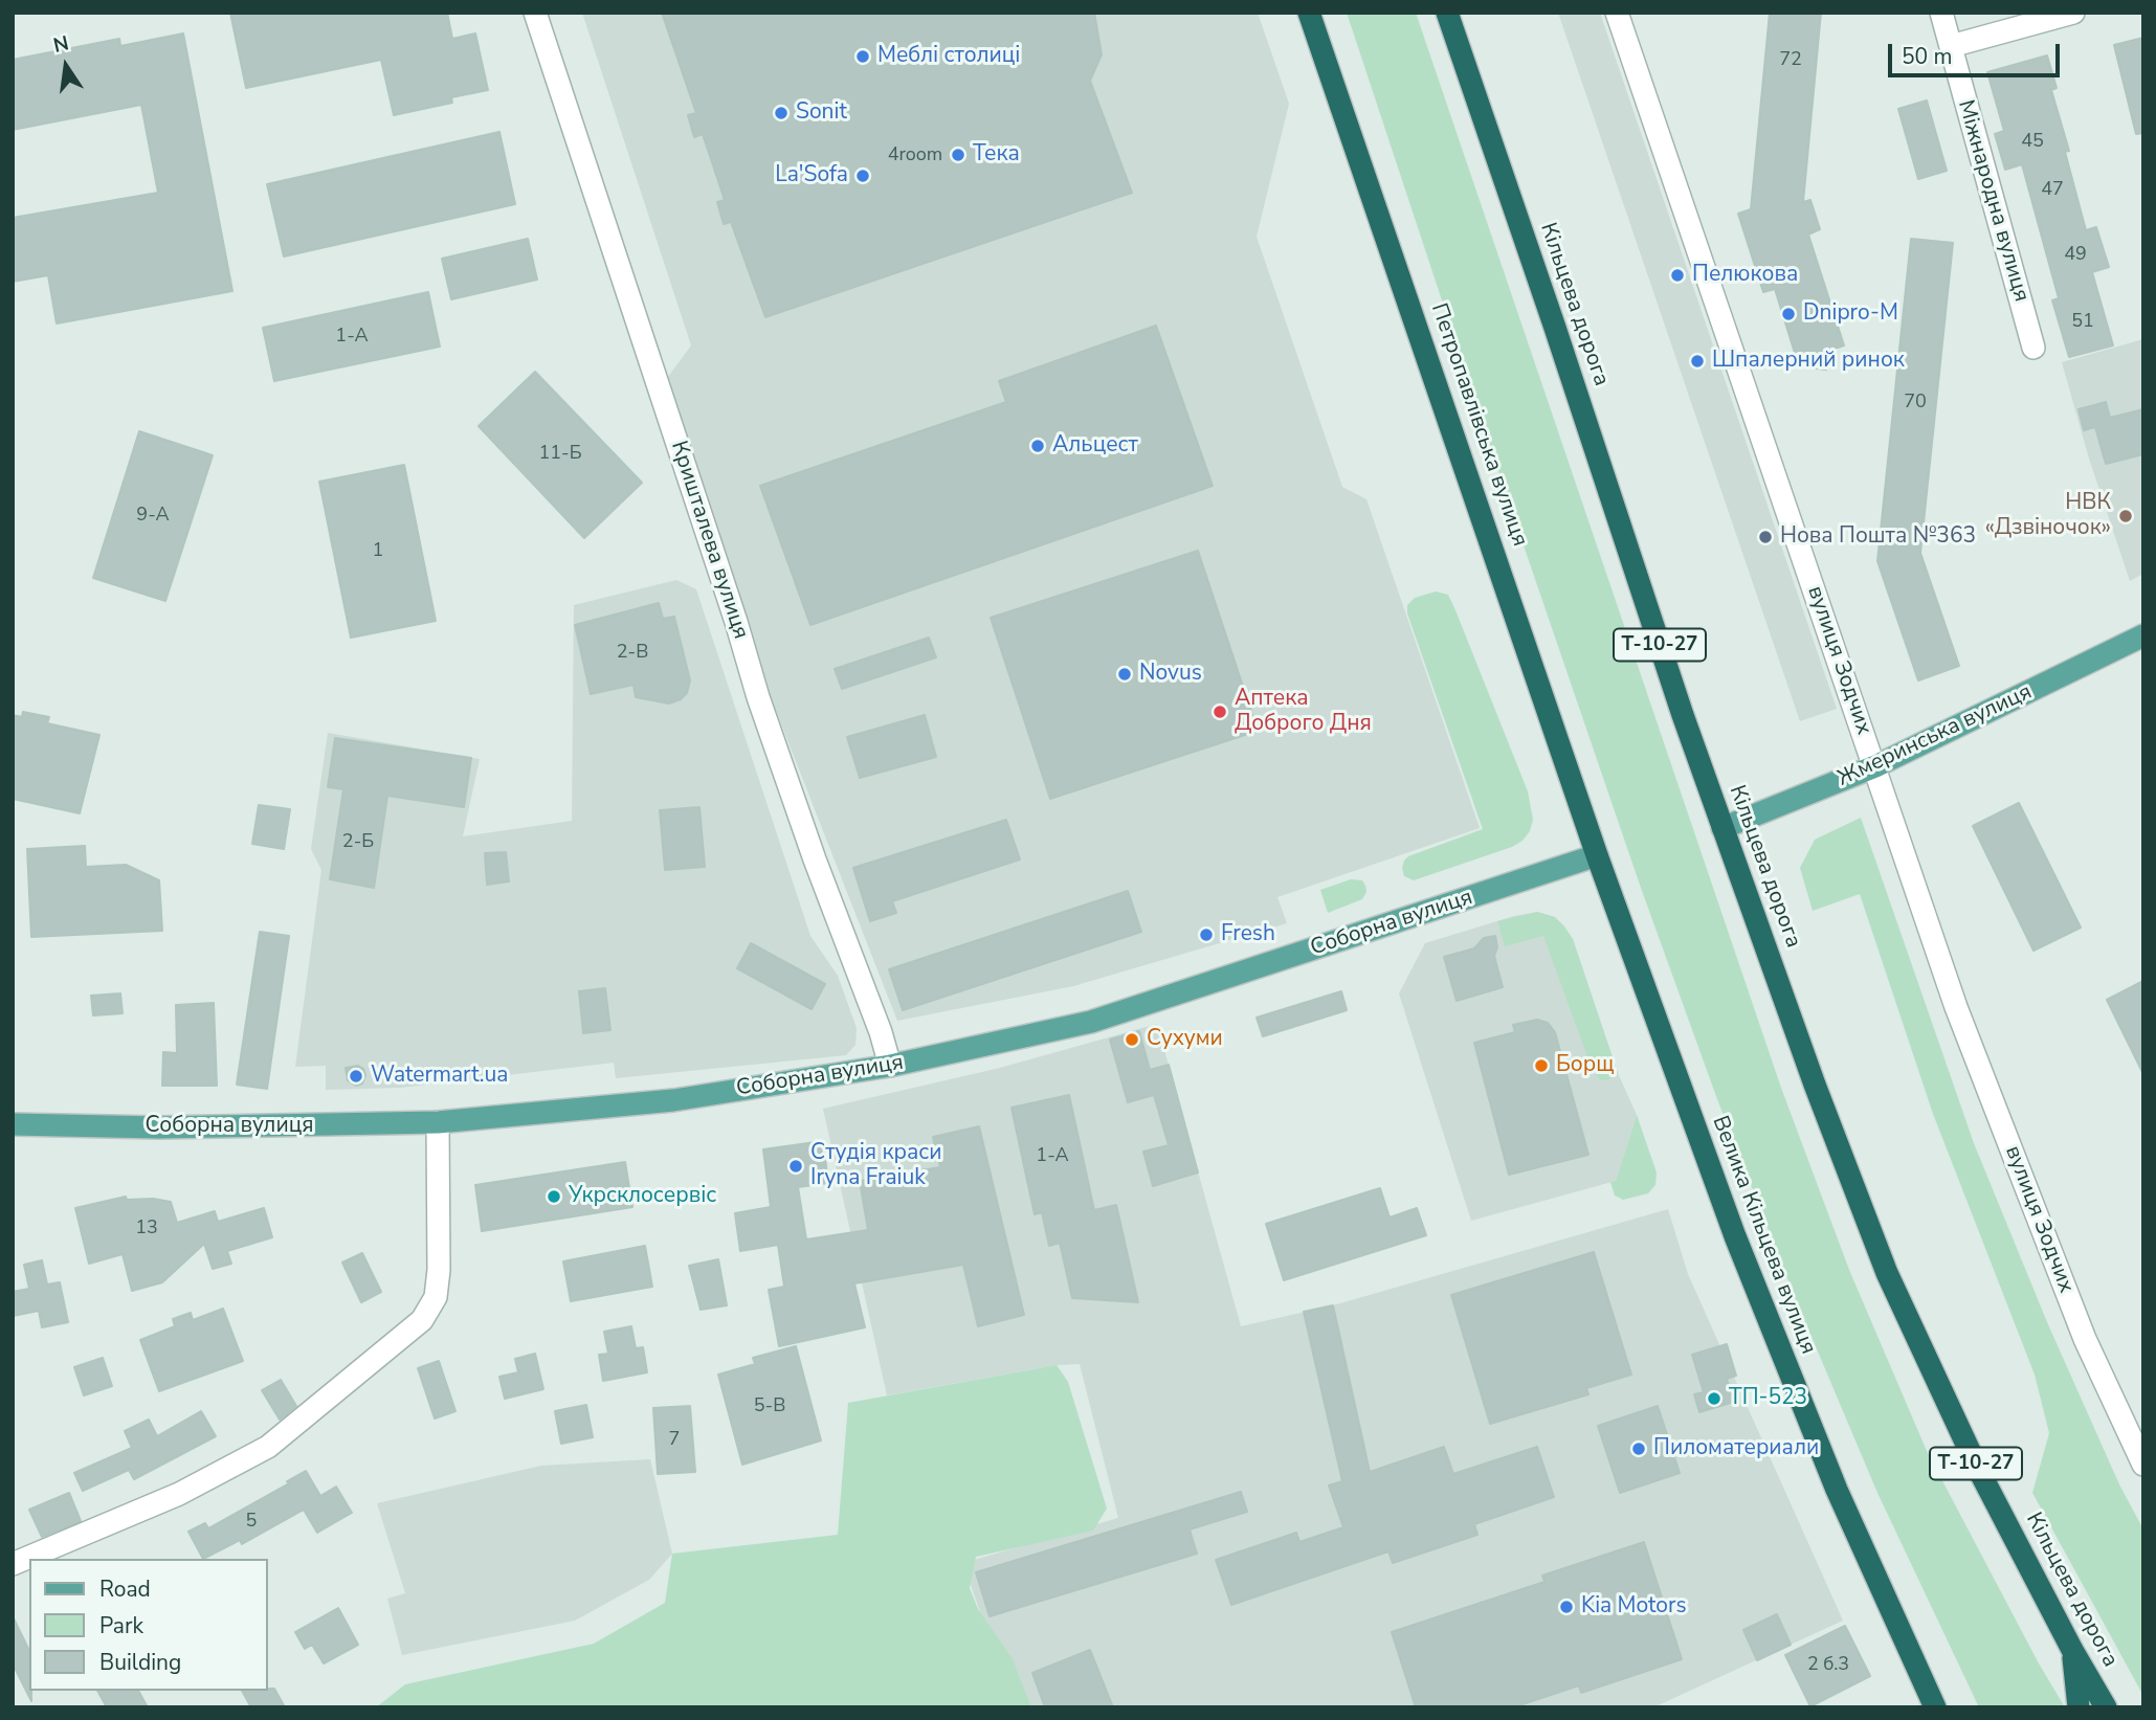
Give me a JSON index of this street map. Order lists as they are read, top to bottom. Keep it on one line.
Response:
{"streets":{"highway":["Кільцева дорога","Петропавлівська вулиця","Т-10-27","Велика Кільцева вулиця"],"main road":["Жмеринська вулиця","Соборна вулиця"],"street":["Міжнародна вулиця","Кришталева вулиця","вулиця Зодчих"]},"crossings":[["Кільцева дорога","Жмеринська вулиця"],["Петропавлівська вулиця","Соборна вулиця"],["Петропавлівська вулиця","Велика Кільцева вулиця"],["Кришталева вулиця","Соборна вулиця"],["вулиця Зодчих","Жмеринська вулиця"],["Соборна вулиця","Велика Кільцева вулиця"]],"places":["Меблі столиці","Sonit","Тека","La'Sofa","Пелюкова","Dnipro-M","Шпалерний ринок","Альцест","НВК «Дзвіночок»","Нова Пошта №363","Novus","Аптека Доброго Дня","Fresh","Сухуми","Борщ","Watermart.ua","Студія краси Iryna Fraiuk","Укрсклосервіс","ТП-523","Пиломатериали","Kia Motors"],"house_numbers":["72","45","4room","47","49","51","1-А","70","11-Б","9-А","1","2-В","2-Б","1-А","13","5-В","7","5","2 б.3"],"legend":["Road","Park","Building"],"scale_bar":"50 m","north":"top"}
